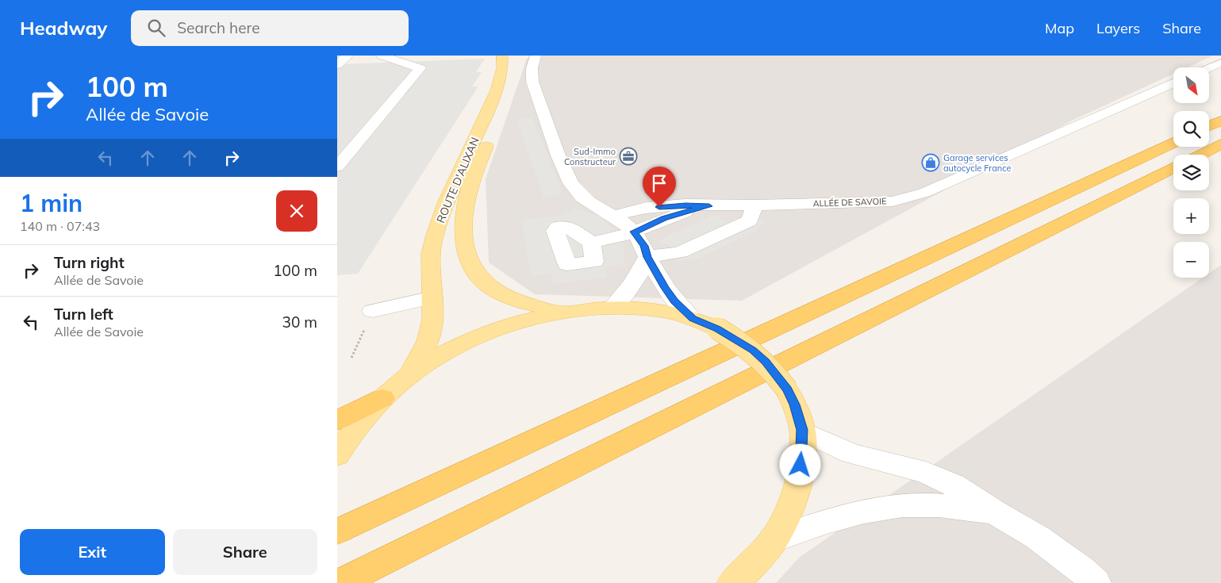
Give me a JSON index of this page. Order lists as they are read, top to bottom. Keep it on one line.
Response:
{"streets":{"main road":["ROUTE D'ALIXAN"],"street":["ALLÉE DE SAVOIE"]},"places":{"office":["Sud-Immo Constructeur"],"shop":["Garage services autocycle France"]},"north":"bottom right","page":{"header":"Headway","search":"Search here","nav":["Map","Layers","Share"],"turn":["100 m","Allée de Savoie"],"map_buttons":["+","−"],"heading":["1 min","140 m · 07:43"],"list":[{"name":"Turn right","note":"Allée de Savoie","value":"100 m"},{"name":"Turn left","note":"Allée de Savoie","value":"30 m"}],"buttons":["Exit","Share"]}}
